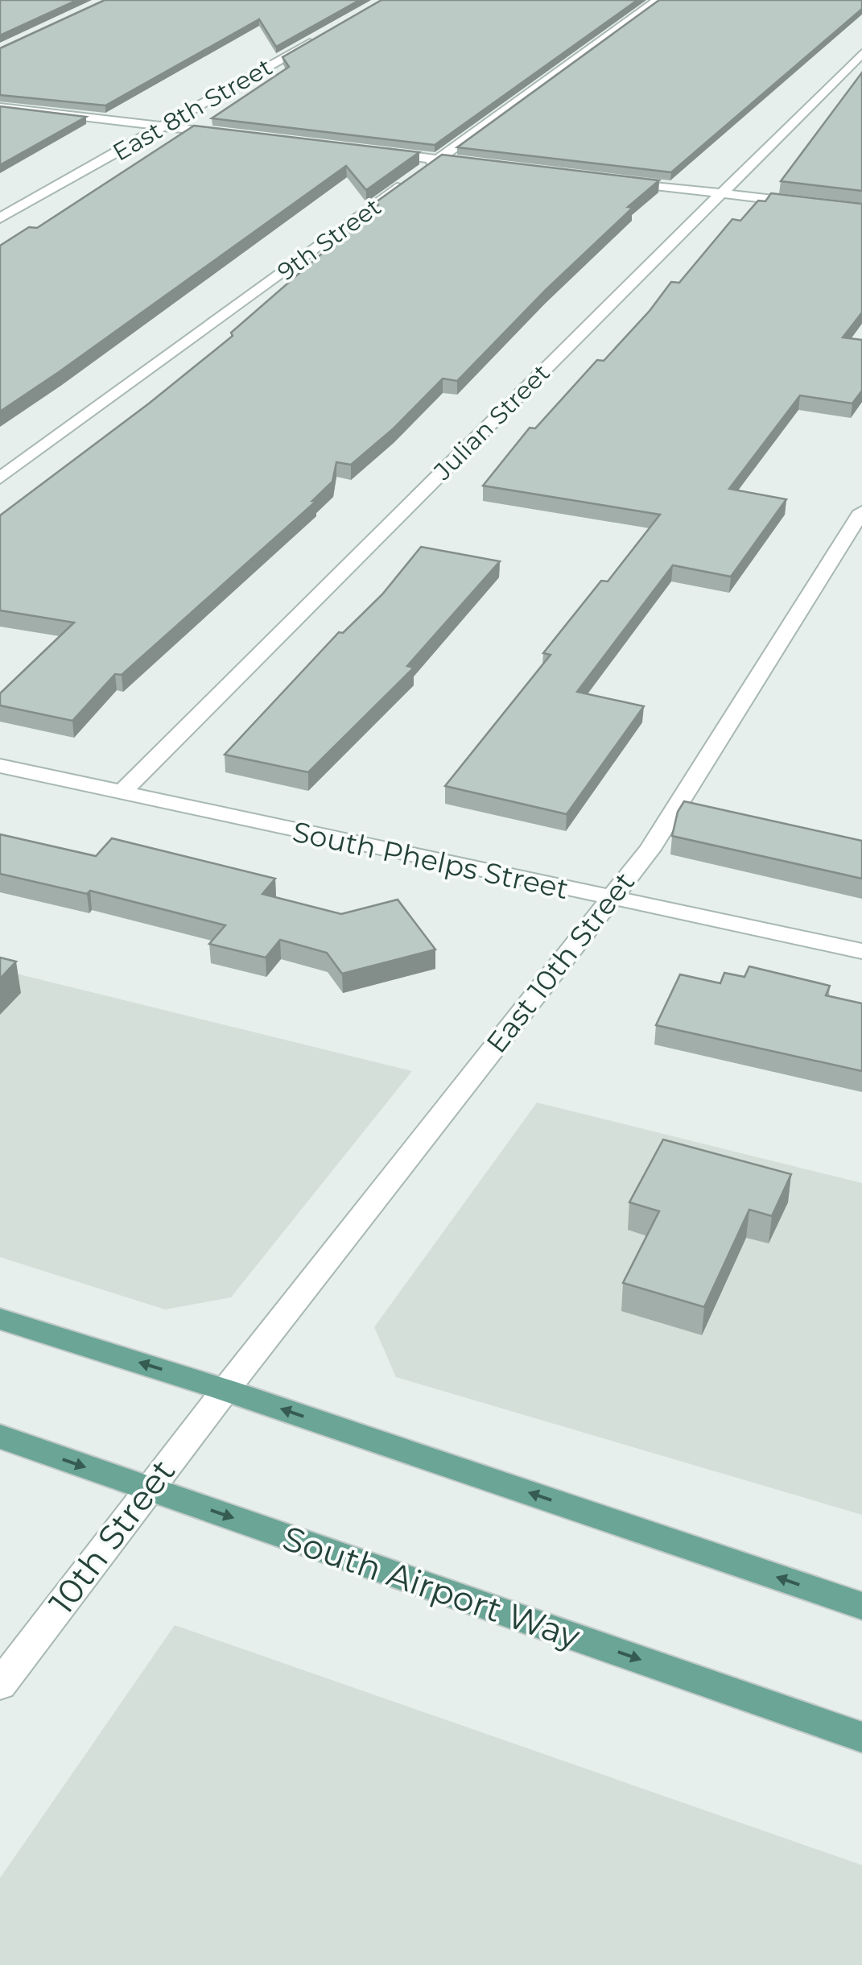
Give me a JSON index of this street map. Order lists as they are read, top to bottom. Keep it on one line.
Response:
{"streets":{"main road":["South Airport Way"],"street":["East 8th Street","9th Street","Julian Street","South Phelps Street","East 10th Street","10th Street"]},"crossings":[["Julian Street","South Phelps Street"],["South Phelps Street","East 10th Street"],["East 10th Street","10th Street"],["10th Street","South Airport Way"]]}
